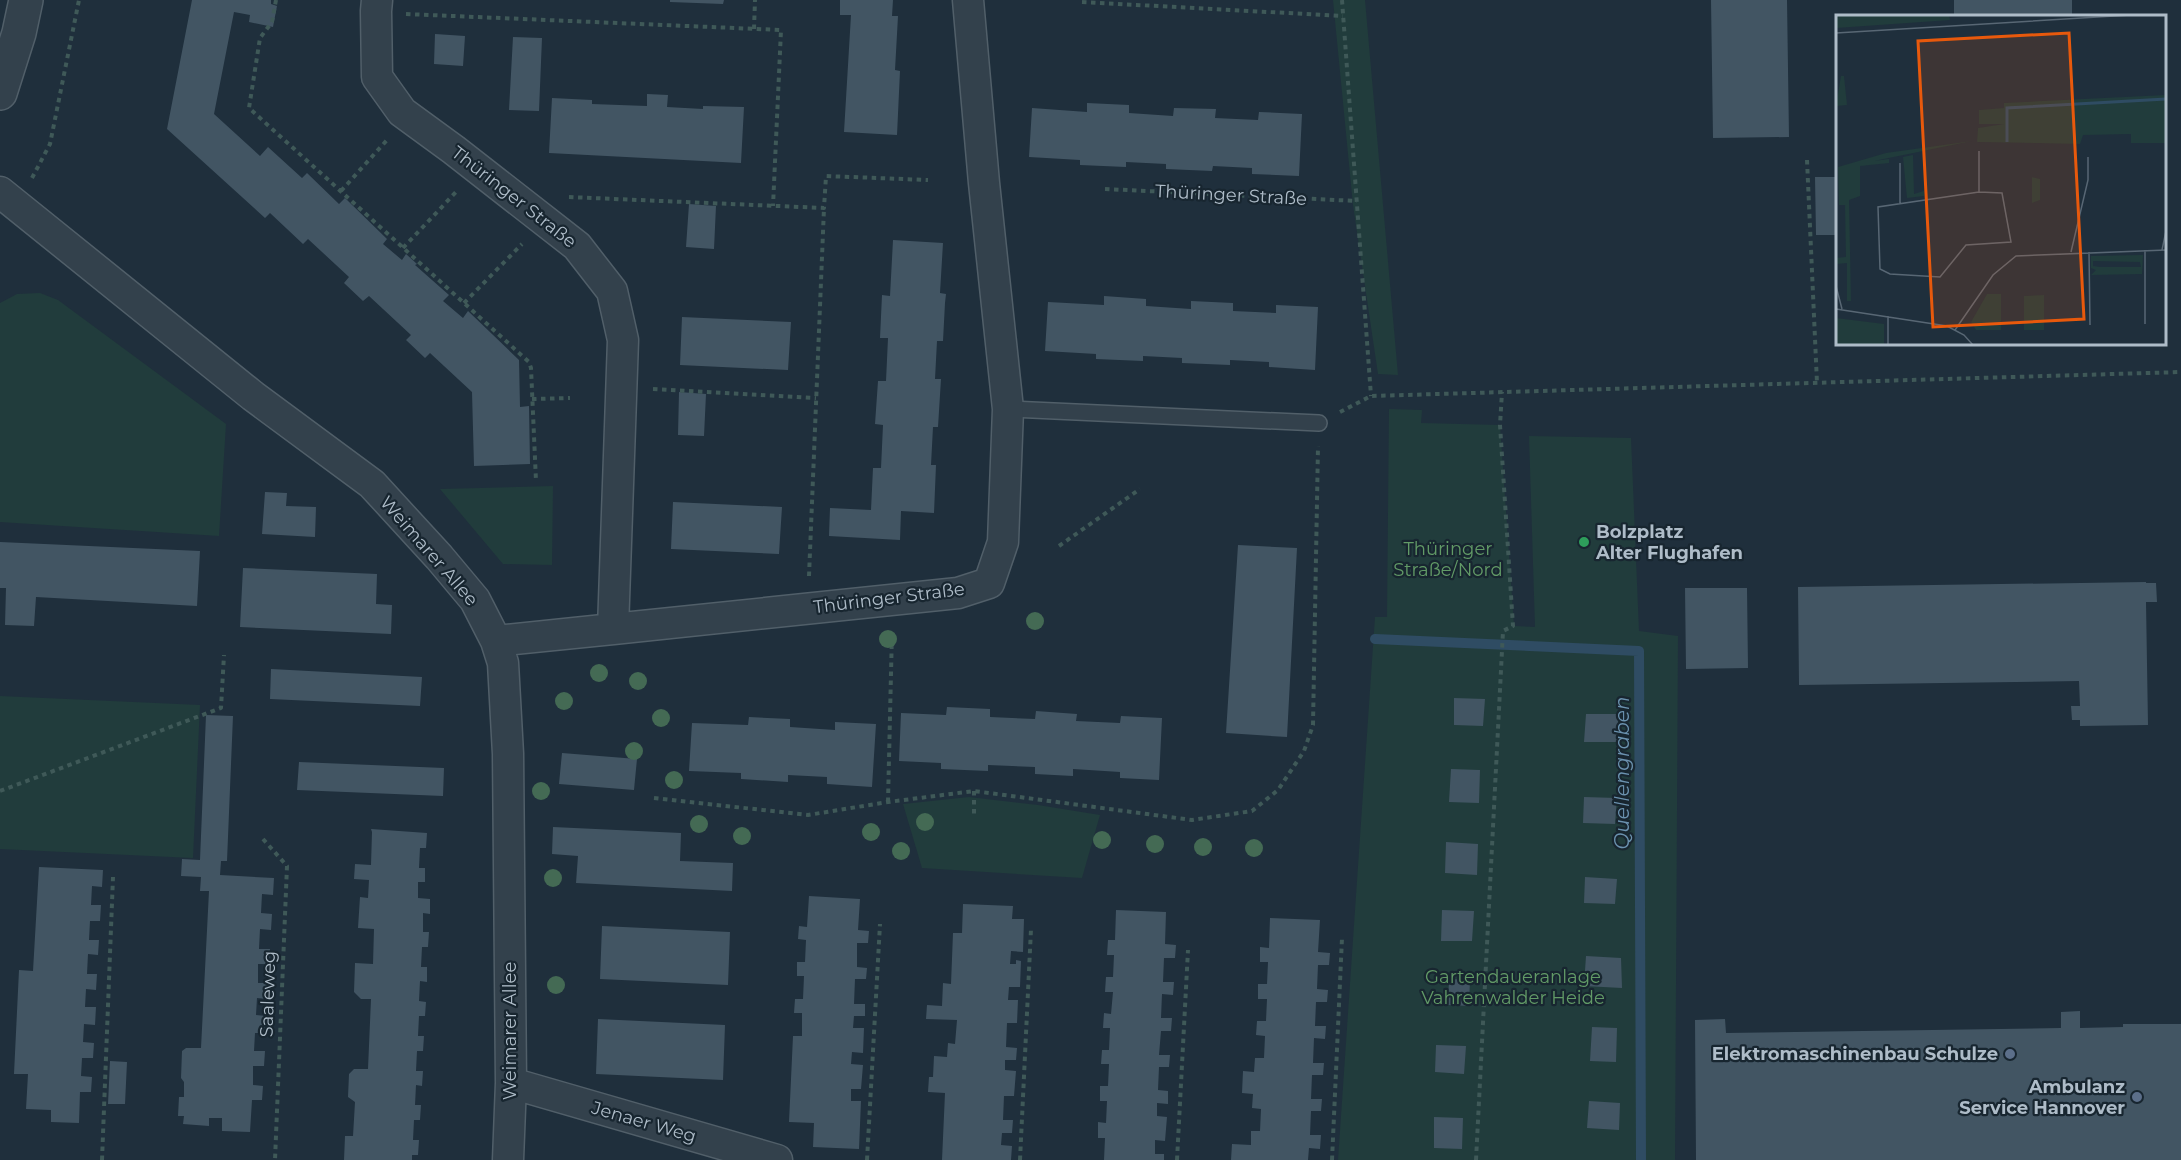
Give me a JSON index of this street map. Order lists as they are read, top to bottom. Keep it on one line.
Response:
{"streets":{"street":["Thüringer Straße","Weimarer Allee","Jenaer Weg"],"path":["Saaleweg"]},"crossings":[["Thüringer Straße","Weimarer Allee"],["Weimarer Allee","Jenaer Weg"]],"water":["Quellengraben"],"parks":["Thüringer Straße/Nord","Gartendaueranlage Vahrenwalder Heide"],"places":["Bolzplatz Alter Flughafen","Elektromaschinenbau Schulze","Ambulanz Service Hannover"]}
